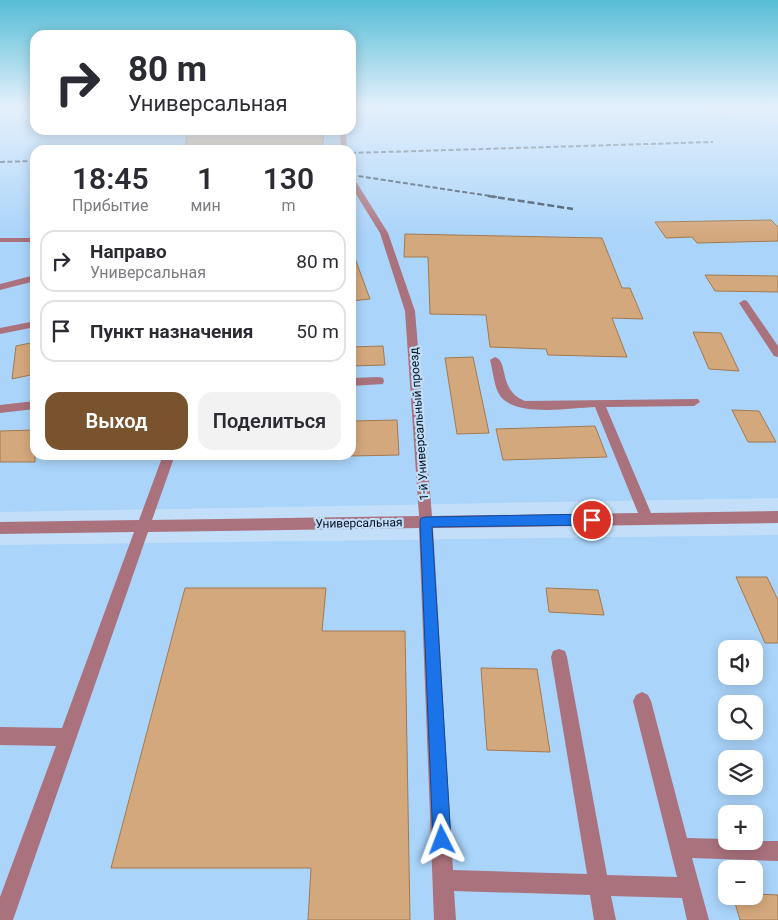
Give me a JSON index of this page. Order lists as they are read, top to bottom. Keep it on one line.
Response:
{"streets":{"street":["1-й Универсальный проезд","Универсальная"]},"crossings":[["1-й Универсальный проезд","Универсальная"]],"page":{"turn":["80 m","Универсальная"],"eta":["18:45","Прибытие","1","мин","130","m"],"list":[{"name":"Направо","note":"Универсальная","value":"80 m"},{"name":"Пункт назначения","value":"50 m"}],"buttons":["Выход","Поделиться"],"map_buttons":["+","−"]}}
